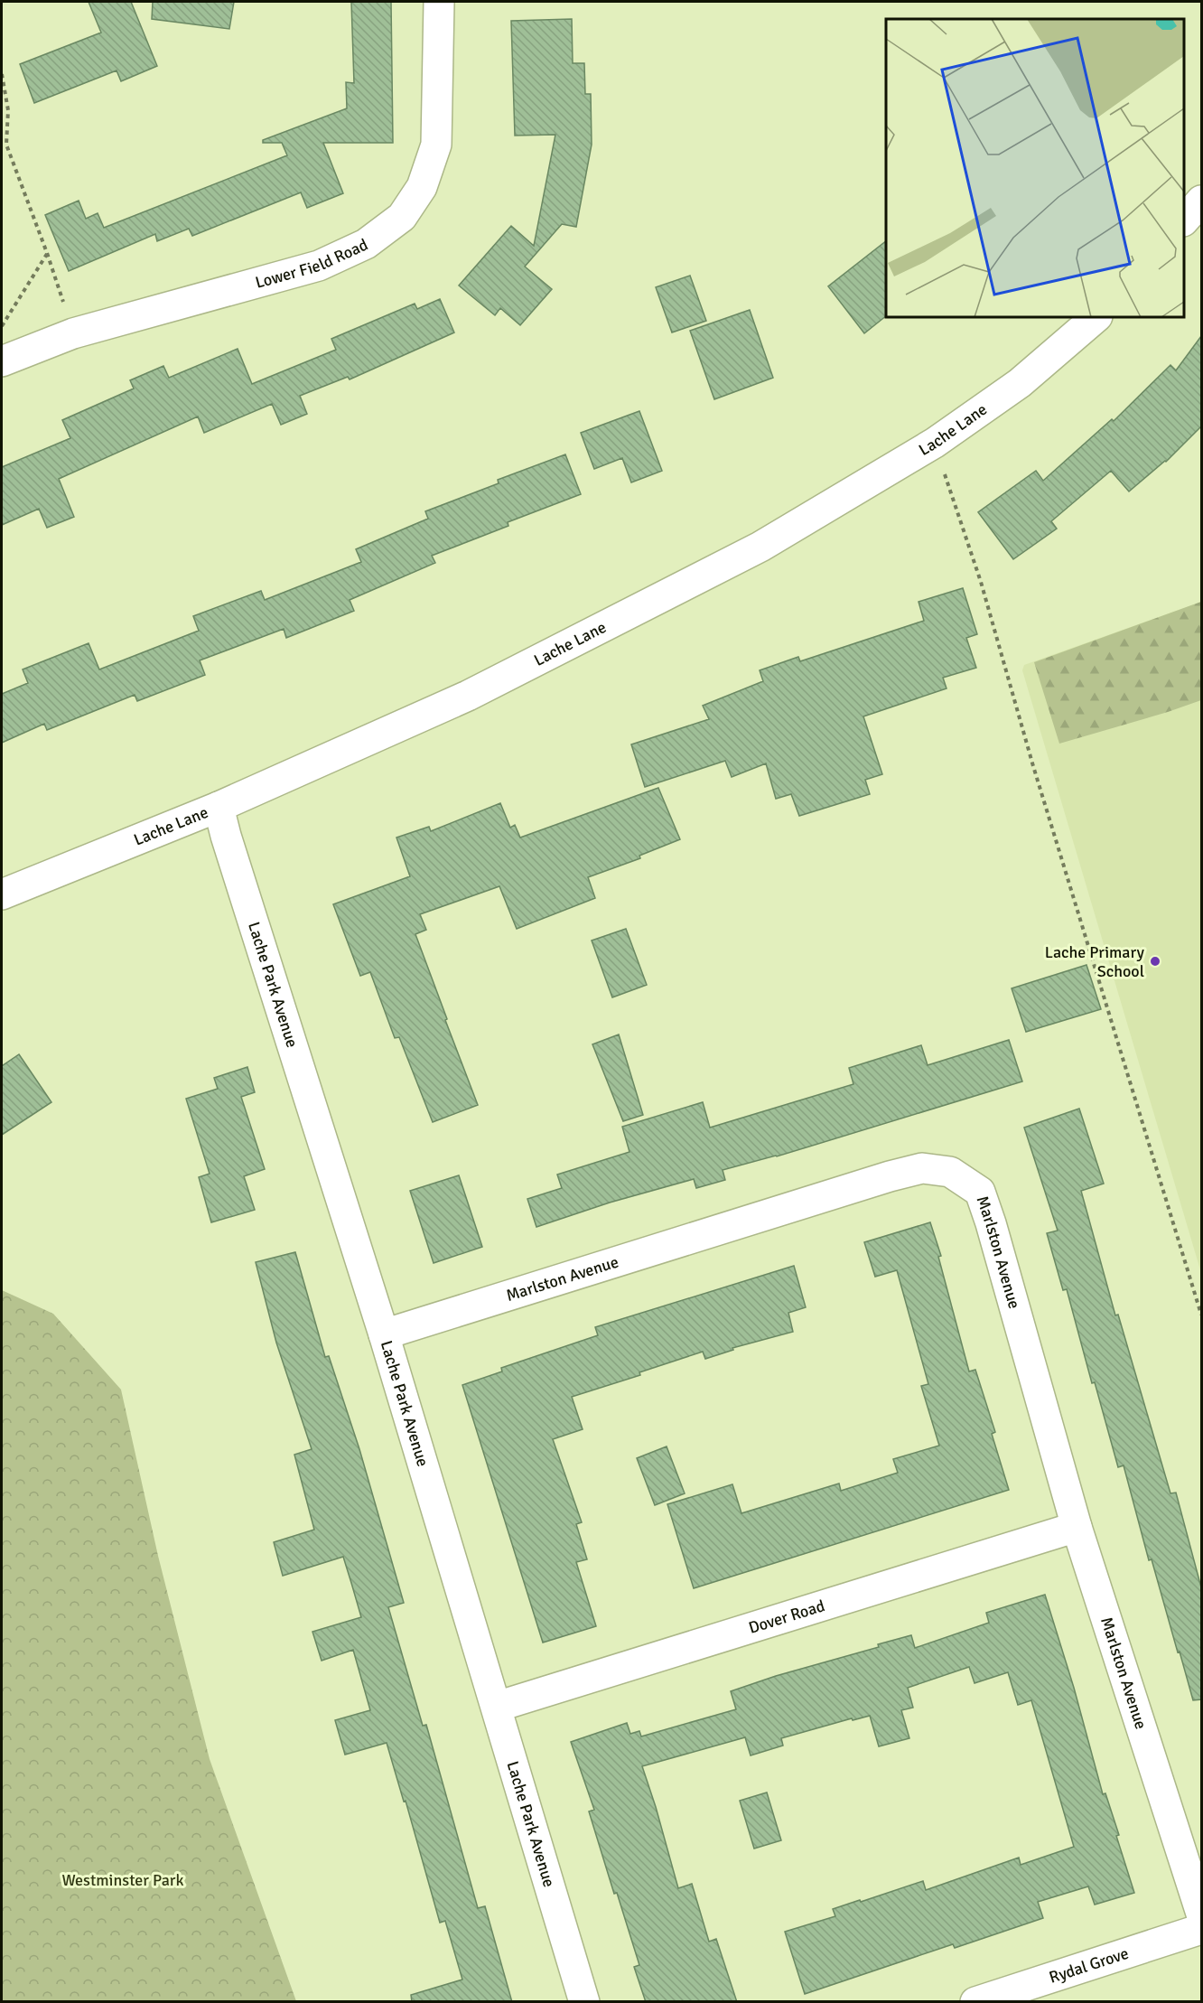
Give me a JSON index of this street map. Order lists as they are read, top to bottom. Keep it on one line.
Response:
{"streets":{"street":["Lower Field Road","Lache Lane","Lache Park Avenue","Marlston Avenue","Dover Road","Rydal Grove"]},"crossings":[["Lache Lane","Lache Park Avenue"],["Lache Park Avenue","Marlston Avenue"],["Lache Park Avenue","Dover Road"],["Marlston Avenue","Dover Road"]],"parks":["Westminster Park"],"places":["Lache Primary School"]}
